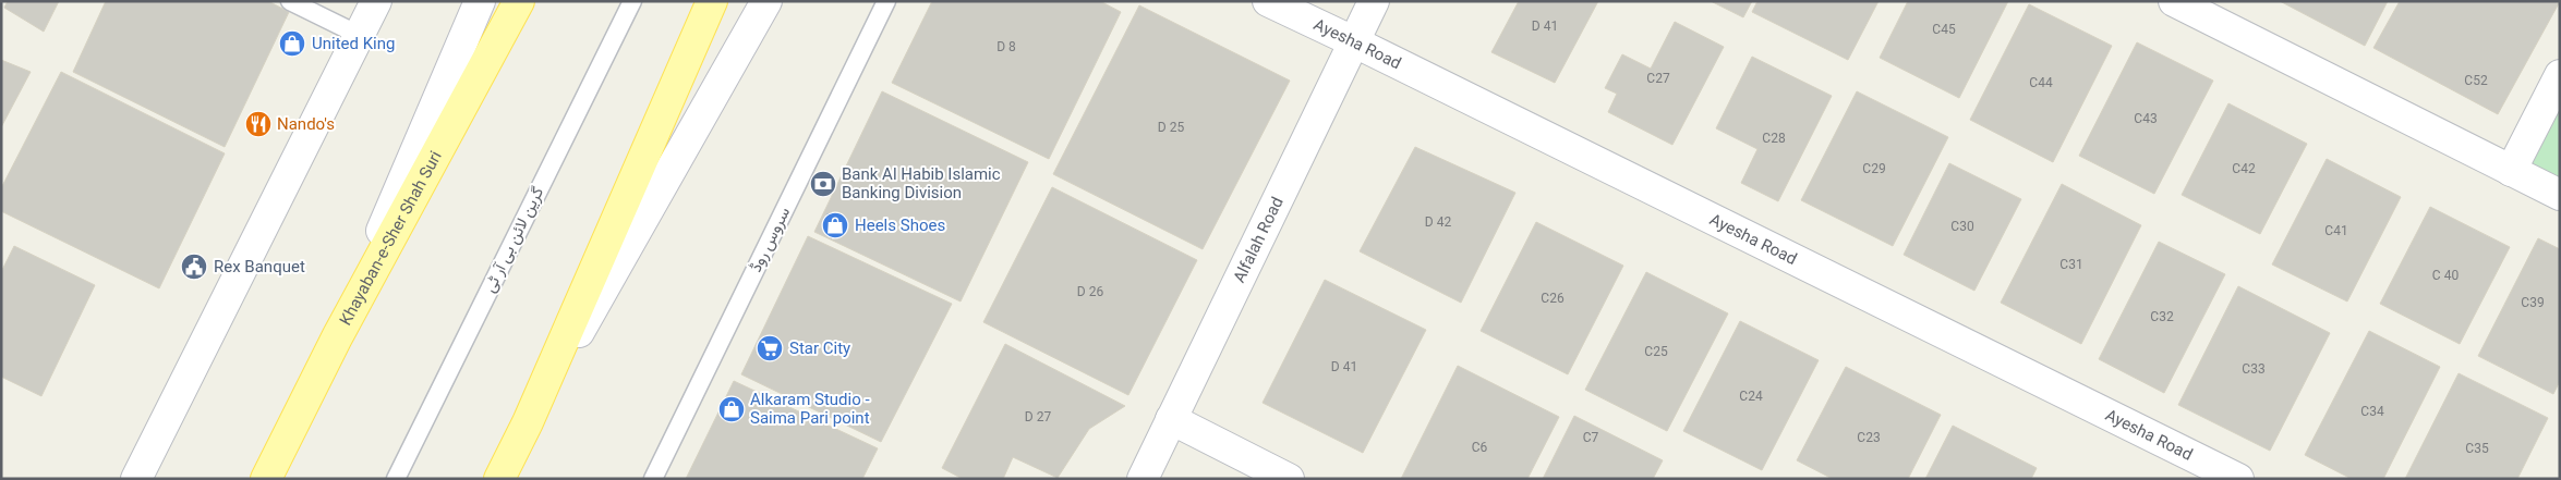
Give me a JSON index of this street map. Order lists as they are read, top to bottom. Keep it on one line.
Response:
{"streets":{"main road":["Khayaban-e-Sher Shah Suri"],"street":["Ayesha Road","Alfalah Road"],"lane":["گرین لائن بی آر ٹی","سروس روڈ"]},"crossings":[["Ayesha Road","Alfalah Road"]],"places":{"shop":["United King","Heels Shoes","Alkaram Studio - Saima Pari point"],"restaurant":["Nando's"],"bank":["Bank Al Habib Islamic Banking Division"],"public building":["Rex Banquet"],"supermarket":["Star City"]},"house_numbers":["D 41","C45","D 8","C27","C52","C44","C43","D 25","C28","C29","C42","D 42","C30","C41","C31","C 40","D 26","C26","C39","C32","C25","D 41","C33","C24","C34","D 27","C7","C23","C6","C35"]}
